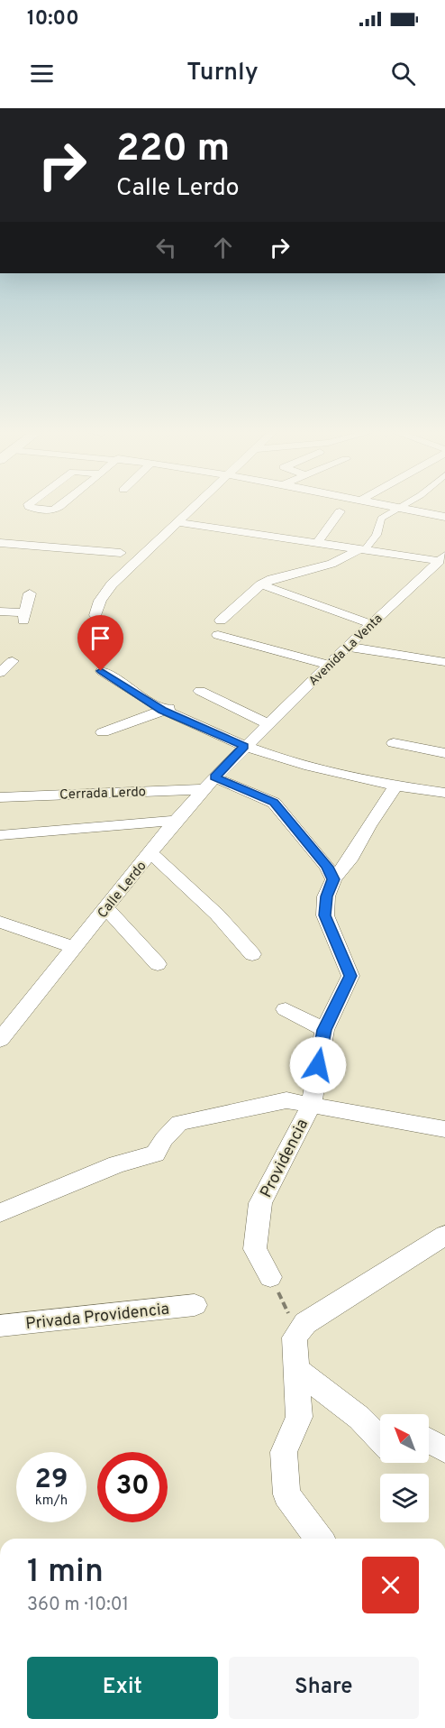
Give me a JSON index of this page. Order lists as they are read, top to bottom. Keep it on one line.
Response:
{"streets":{"street":["Avenida La Venta","Cerrada Lerdo","Calle Lerdo","Providencia","Privada Providencia"]},"crossings":[["Avenida La Venta","Calle Lerdo"],["Cerrada Lerdo","Calle Lerdo"]],"north":"top left","page":{"status":"10:00","header":"Turnly","turn":["220 m","Calle Lerdo"],"speed":"29 km/h","limit":"30","heading":["1 min","360 m · 10:01"],"buttons":["Exit","Share"]}}
